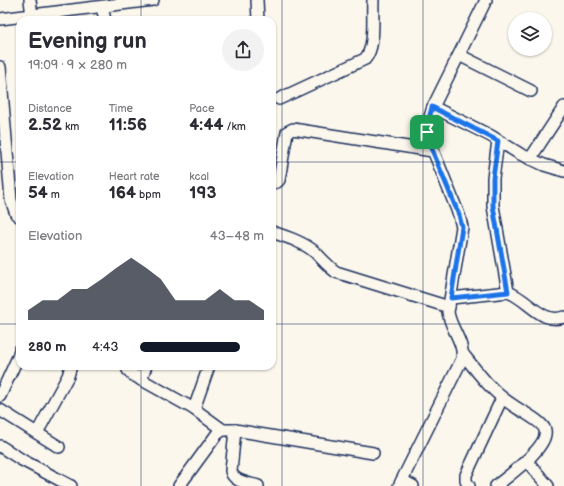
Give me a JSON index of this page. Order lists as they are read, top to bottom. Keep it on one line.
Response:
{"page":{"heading":["Evening run","19:09 · 9 × 280 m"],"stats":[["Distance","2.52 km"],["Time","11:56"],["Pace","4:44 /km"],["Elevation","54 m"],["Heart rate","164 bpm"],["kcal","193"]],"chart":["Elevation","43–48 m"],"list":[{"name":"280 m","note":"4:43"}]}}
